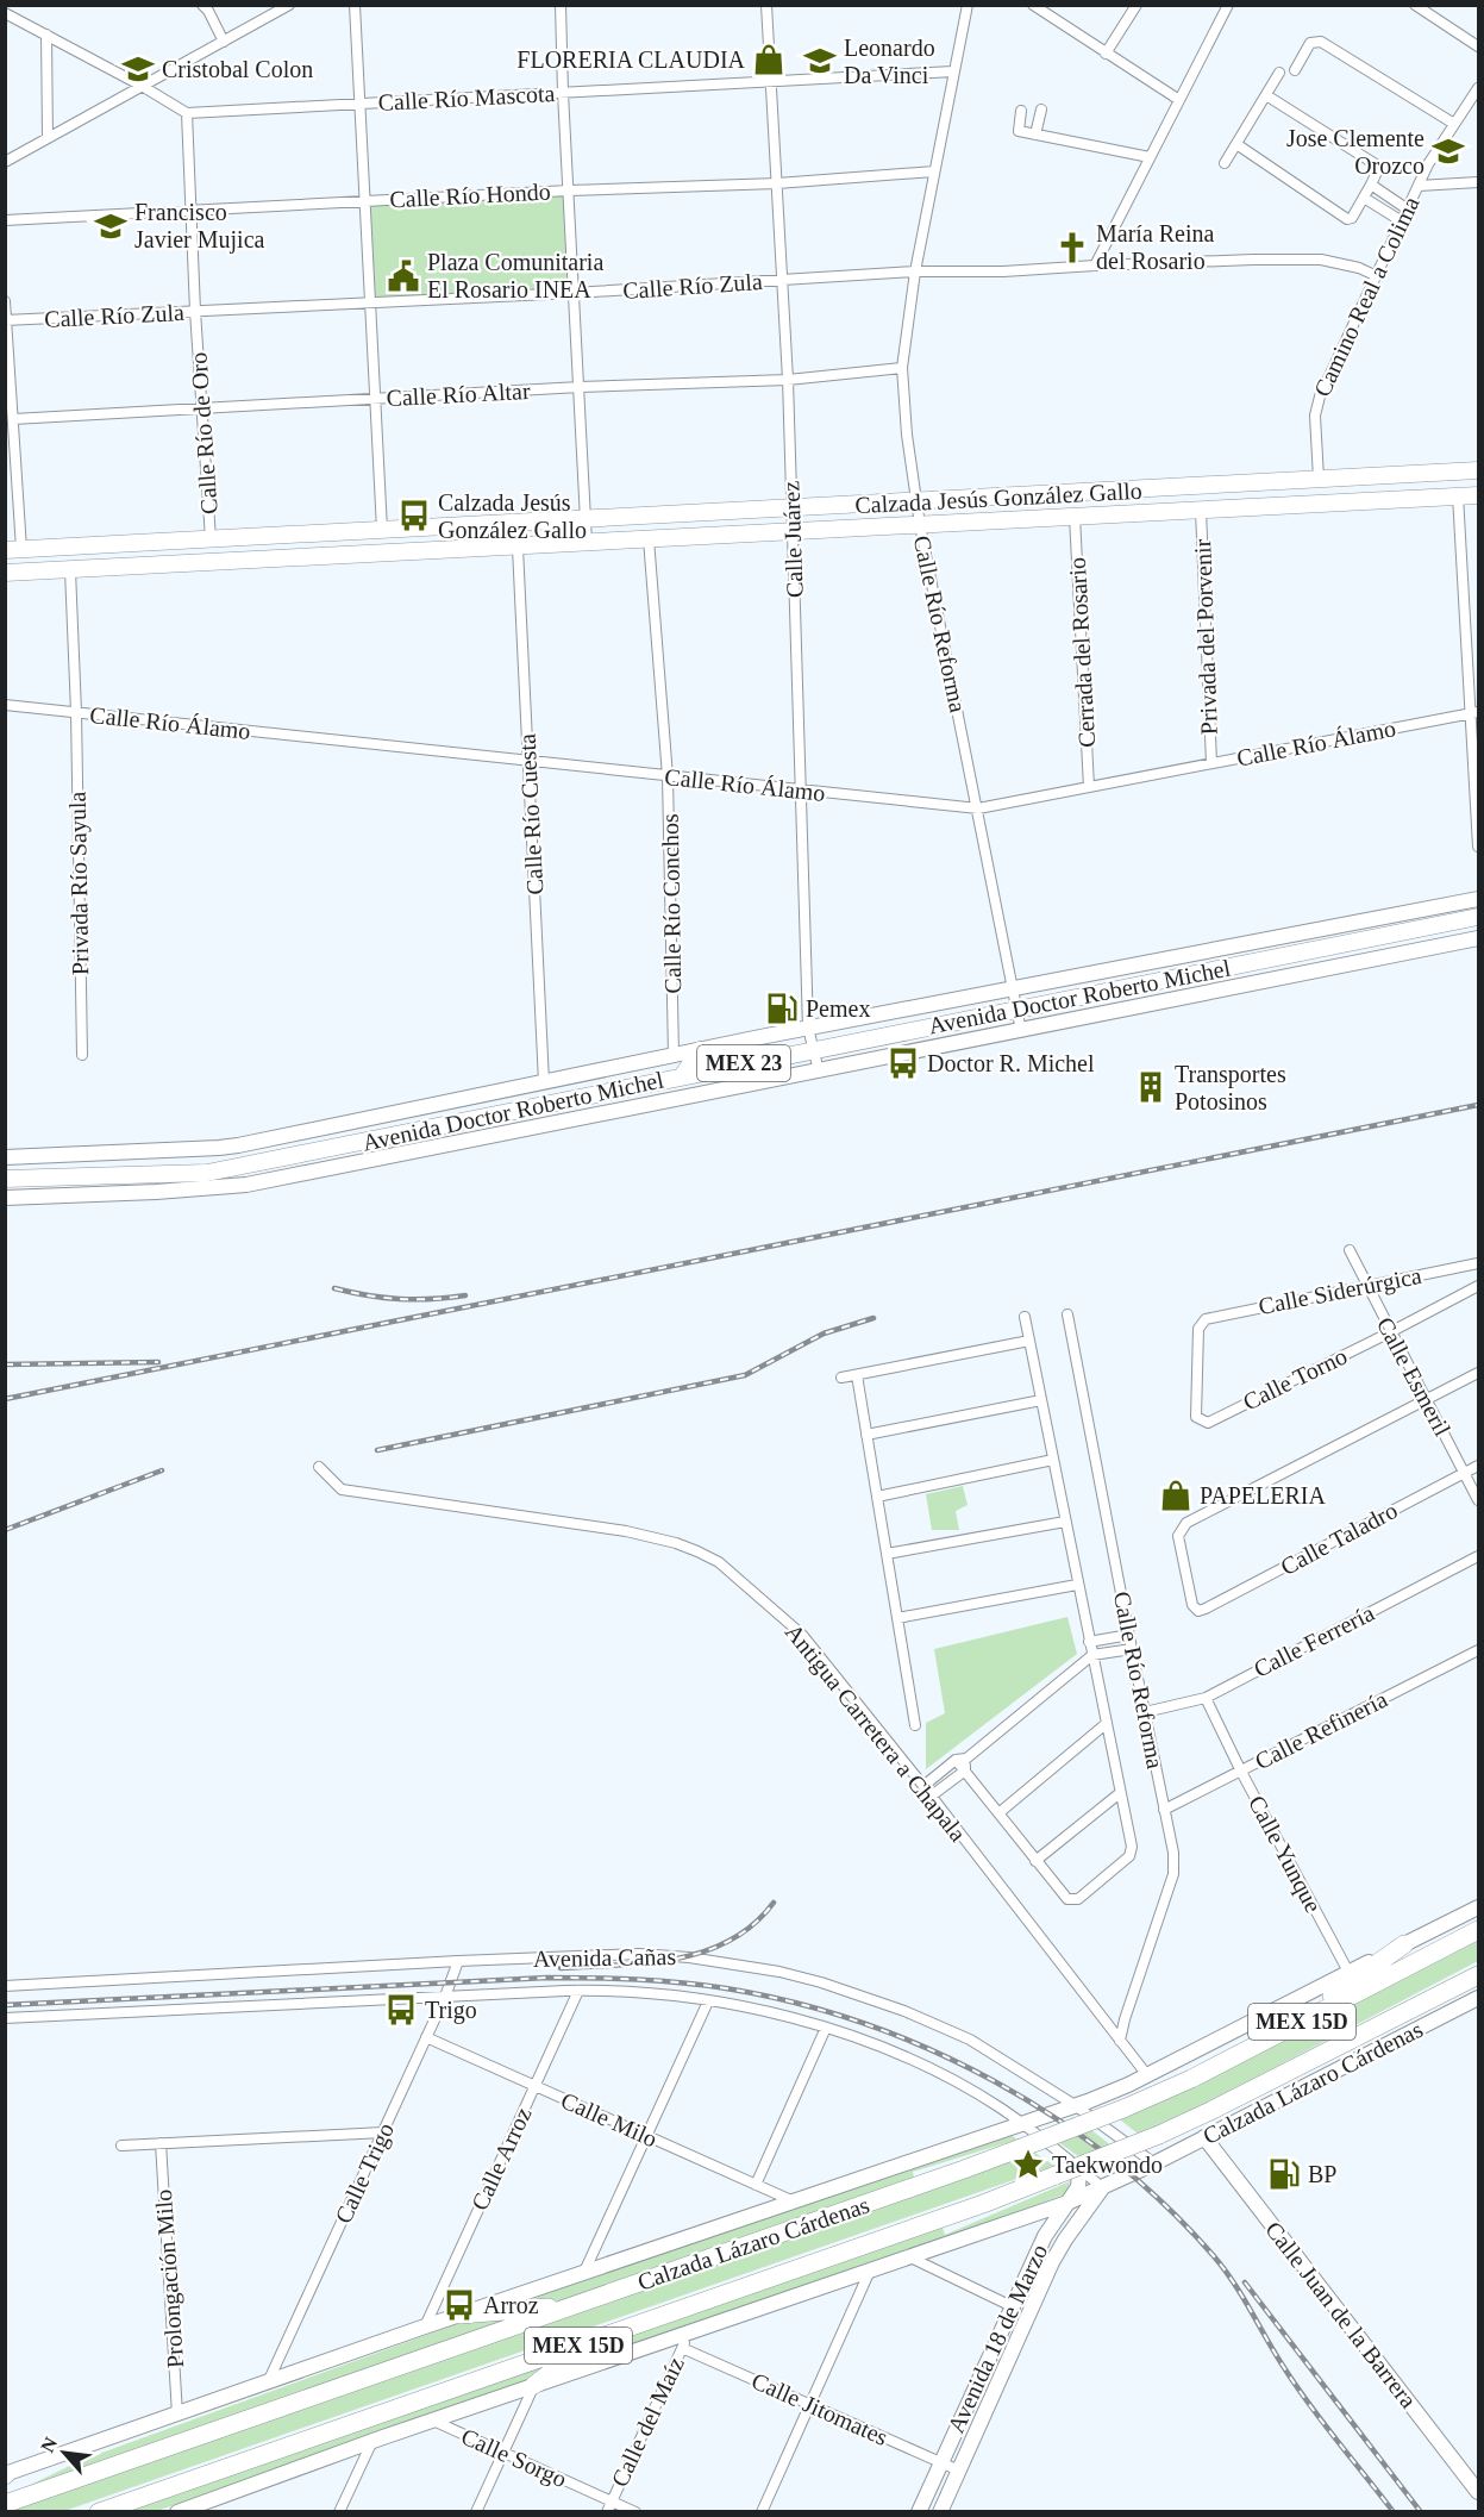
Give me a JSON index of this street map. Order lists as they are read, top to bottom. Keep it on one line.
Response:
{"streets":{"highway":["MEX 15D","Calzada Lázaro Cárdenas"],"main road":["Calzada Jesús González Gallo","Avenida Doctor Roberto Michel","MEX 23","Calle Juan de la Barrera","Avenida 18 de Marzo"],"street":["Calle Río Mascota","Calle Río Hondo","Calle Río Zula","Camino Real a Colima","Calle Río Altar","Calle Río de Oro","Calle Juárez","Calle Río Reforma","Privada del Porvenir","Cerrada del Rosario","Calle Río Álamo","Calle Río Cuesta","Privada Río Sayula","Calle Río Conchos","Calle Siderúrgica","Calle Esmeril","Calle Torno","Calle Taladro","Calle Ferrería","Calle Refinería","Antigua Carretera a Chapala","Calle Yunque","Avenida Cañas","Calle Milo","Calle Arroz","Calle Trigo","Prolongación Milo","Calle Jitomates","Calle del Maíz","Calle Sorgo"]},"crossings":[["Calle Río Mascota","Calle Río de Oro"],["Calle Río Mascota","Calle Juárez"],["Calle Río Mascota","Calle Río Reforma"],["Calle Río Hondo","Calle Río de Oro"],["Calle Río Hondo","Calle Juárez"],["Calle Río Hondo","Calle Río Reforma"],["Calle Río Zula","Camino Real a Colima"],["Calle Río Zula","Calle Río de Oro"],["Calle Río Zula","Calle Juárez"],["Calle Río Zula","Calle Río Reforma"],["Camino Real a Colima","Calzada Jesús González Gallo"],["Calle Río Altar","Calle Río de Oro"],["Calle Río Altar","Calle Juárez"],["Calle Río Altar","Calle Río Reforma"],["Calle Río de Oro","Calzada Jesús González Gallo"],["Calzada Jesús González Gallo","Calle Juárez"],["Calzada Jesús González Gallo","Calle Río Reforma"],["Calzada Jesús González Gallo","Privada del Porvenir"],["Calzada Jesús González Gallo","Cerrada del Rosario"],["Calzada Jesús González Gallo","Calle Río Cuesta"],["Calzada Jesús González Gallo","Privada Río Sayula"],["Calzada Jesús González Gallo","Calle Río Conchos"],["Calle Juárez","Calle Río Álamo"],["Calle Juárez","Avenida Doctor Roberto Michel"],["Calle Río Reforma","Calle Río Álamo"],["Calle Río Reforma","Avenida Doctor Roberto Michel"],["Calle Río Reforma","Calle Ferrería"],["Calle Río Reforma","Calle Refinería"],["Calle Río Reforma","Antigua Carretera a Chapala"],["Privada del Porvenir","Calle Río Álamo"],["Cerrada del Rosario","Calle Río Álamo"],["Calle Río Álamo","Calle Río Cuesta"],["Calle Río Álamo","Privada Río Sayula"],["Calle Río Álamo","Calle Río Conchos"],["Calle Río Cuesta","Avenida Doctor Roberto Michel"],["Calle Río Conchos","Avenida Doctor Roberto Michel"],["Calle Siderúrgica","Calle Esmeril"],["Calle Siderúrgica","Calle Torno"],["Calle Esmeril","Calle Torno"],["Calle Esmeril","Calle Taladro"],["Calle Ferrería","Calle Yunque"],["Calle Refinería","Calle Yunque"],["Antigua Carretera a Chapala","Calzada Lázaro Cárdenas"],["Calle Yunque","Calzada Lázaro Cárdenas"],["Avenida Cañas","Calzada Lázaro Cárdenas"],["Avenida Cañas","Calle Arroz"],["Avenida Cañas","Calle Trigo"],["Avenida Cañas","Avenida 18 de Marzo"],["Calzada Lázaro Cárdenas","Calle Milo"],["Calzada Lázaro Cárdenas","Calle Arroz"],["Calzada Lázaro Cárdenas","Calle Trigo"],["Calzada Lázaro Cárdenas","Prolongación Milo"],["Calzada Lázaro Cárdenas","Calle Juan de la Barrera"],["Calzada Lázaro Cárdenas","Avenida 18 de Marzo"],["Calzada Lázaro Cárdenas","Calle del Maíz"],["Calzada Lázaro Cárdenas","Calle Sorgo"],["Calle Milo","Calle Arroz"],["Calle Milo","Calle Trigo"],["Avenida 18 de Marzo","Calle Jitomates"],["Calle Jitomates","Calle del Maíz"],["Calle del Maíz","Calle Sorgo"]],"places":{"shop":["FLORERIA CLAUDIA","PAPELERIA"],"school or university":["Leonardo Da Vinci","Cristobal Colon","Jose Clemente Orozco","Francisco Javier Mujica"],"church":["María Reina del Rosario"],"public building":["Plaza Comunitaria El Rosario INEA"],"bus stop":["Calzada Jesús González Gallo","Doctor R. Michel","Trigo","Arroz"],"fuel station":["Pemex","BP"],"building":["Transportes Potosinos"],"place":["Taekwondo"]},"north":"top left"}
